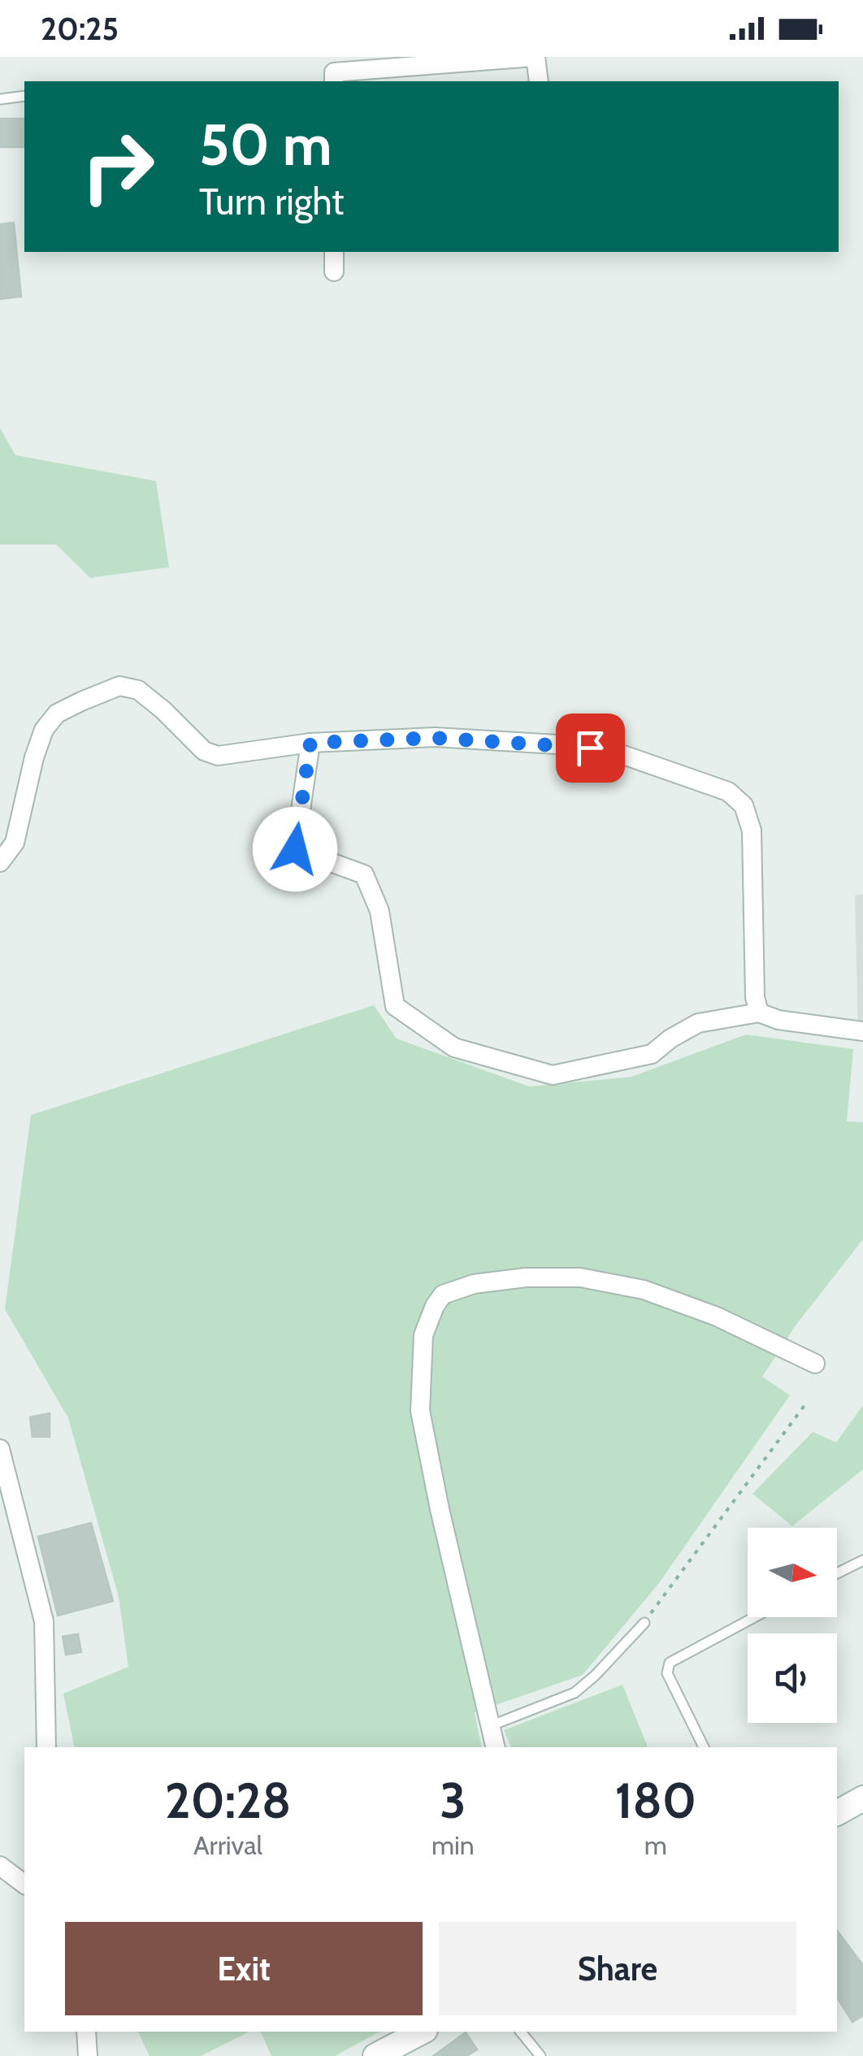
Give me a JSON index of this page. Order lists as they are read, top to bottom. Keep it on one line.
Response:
{"north":"right","page":{"status":"20:25","turn":["50 m","Turn right"],"eta":["20:28","Arrival","3","min","180","m"],"buttons":["Exit","Share"]}}
